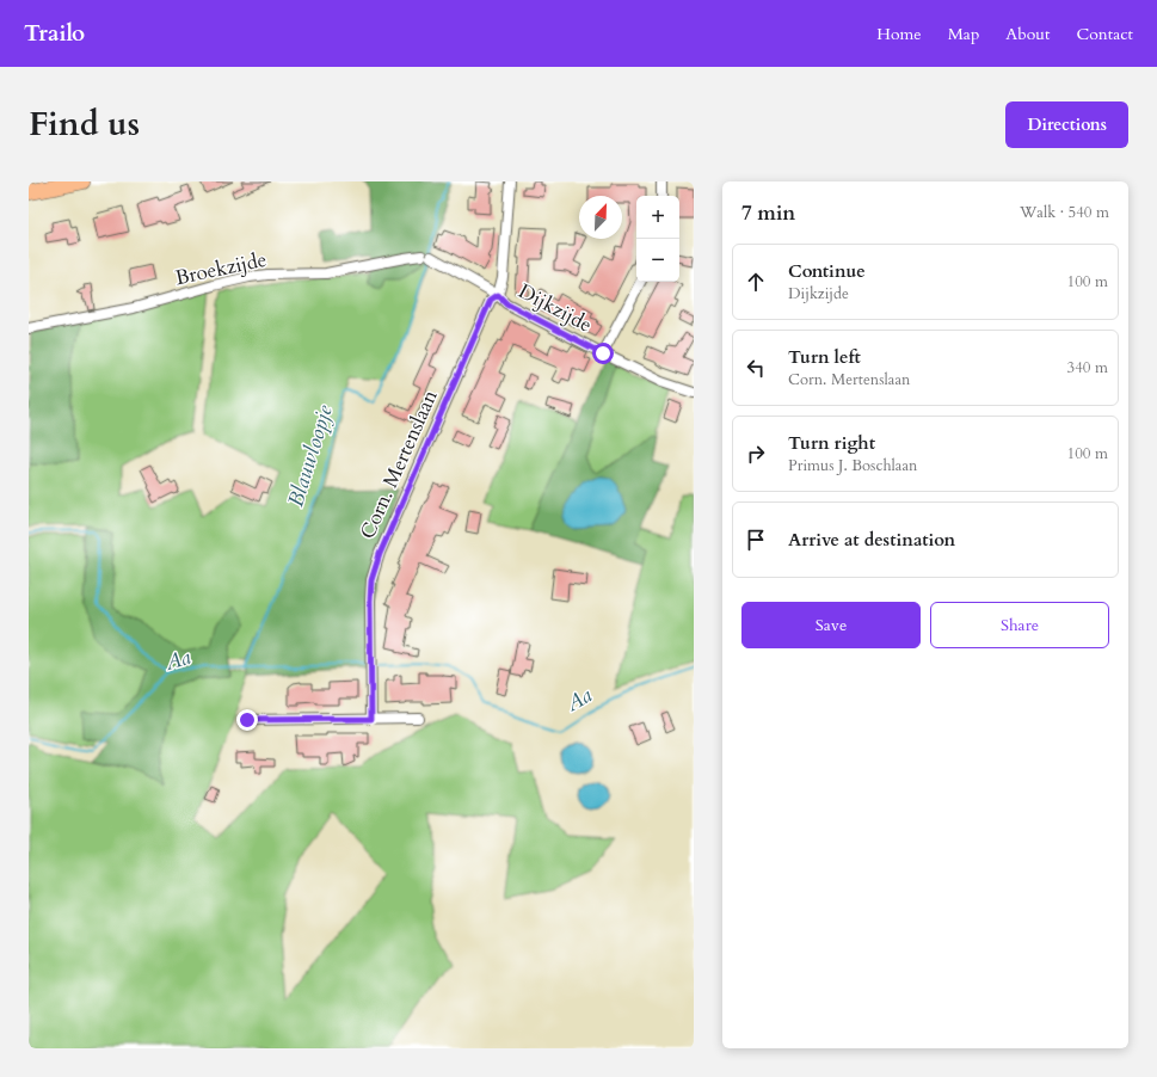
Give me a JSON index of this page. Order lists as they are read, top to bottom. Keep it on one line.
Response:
{"streets":{"street":["Broekzijde","Dijkzijde","Corn. Mertenslaan"]},"crossings":[["Broekzijde","Dijkzijde"],["Dijkzijde","Corn. Mertenslaan"]],"water":["Blauwloopje","Aa"],"north":"top right","page":{"header":"Trailo","nav":["Home","Map","About","Contact"],"title":"Find us","buttons":["Directions",["Save","Share"]],"heading":["7 min","Walk · 540 m"],"map_buttons":["+","−"],"list":[["Continue","Dijkzijde","100 m"],["Turn left","Corn. Mertenslaan","340 m"],["Turn right","Primus J. Boschlaan","100 m"],"Arrive at destination"]}}
